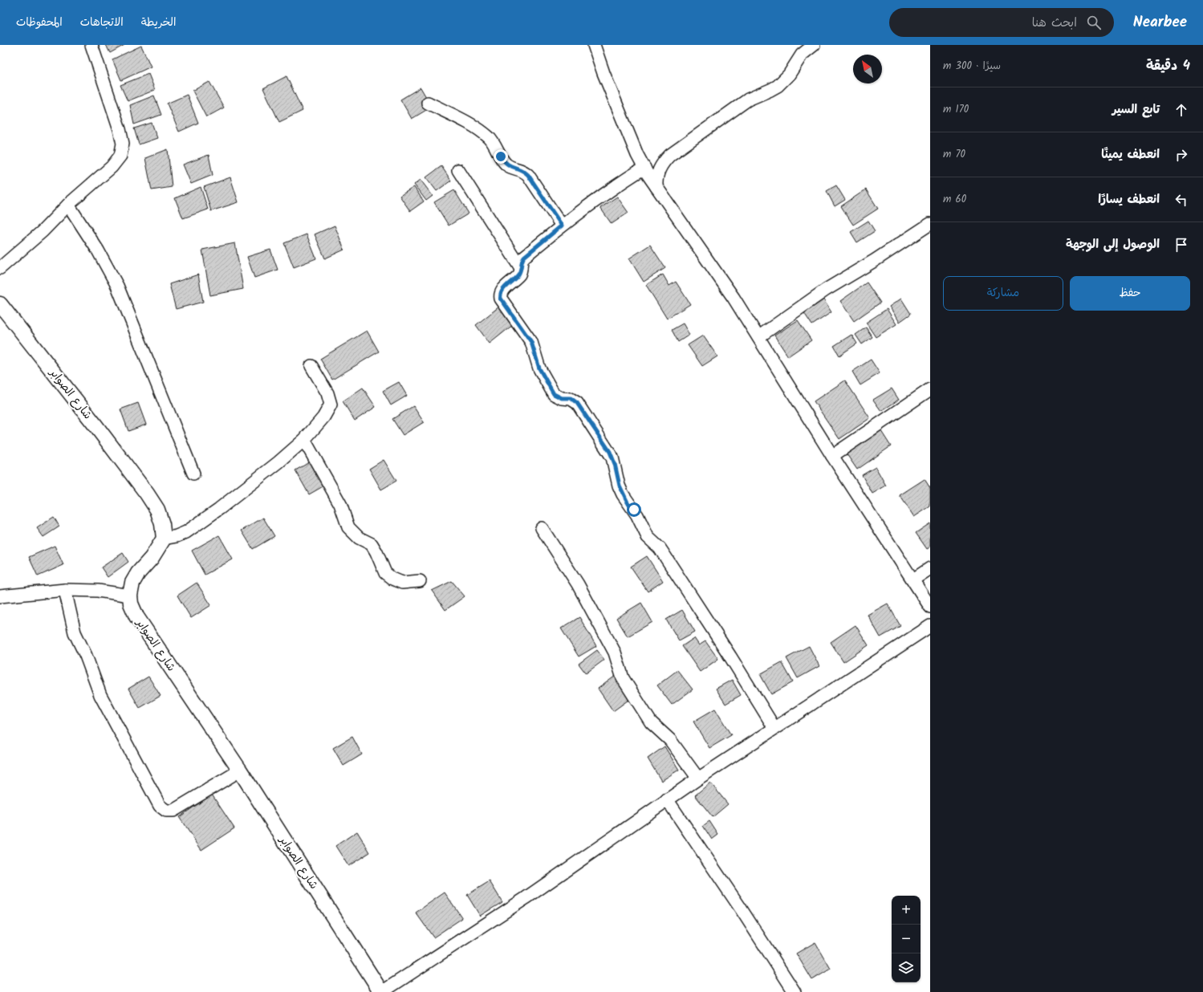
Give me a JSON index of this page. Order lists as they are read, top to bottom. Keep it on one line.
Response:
{"streets":{"street":["شارع الصوابر"]},"north":"top left","page":{"header":"Nearbee","search":"ابحث هنا","nav":["الخريطة","الاتجاهات","المحفوظات"],"heading":["4 دقيقة","سيرًا · 300 m"],"list":[["تابع السير","170 m"],["انعطف يمينًا","70 m"],["انعطف يسارًا","60 m"],"الوصول إلى الوجهة"],"buttons":["حفظ","مشاركة"],"map_buttons":["+","−"]}}
